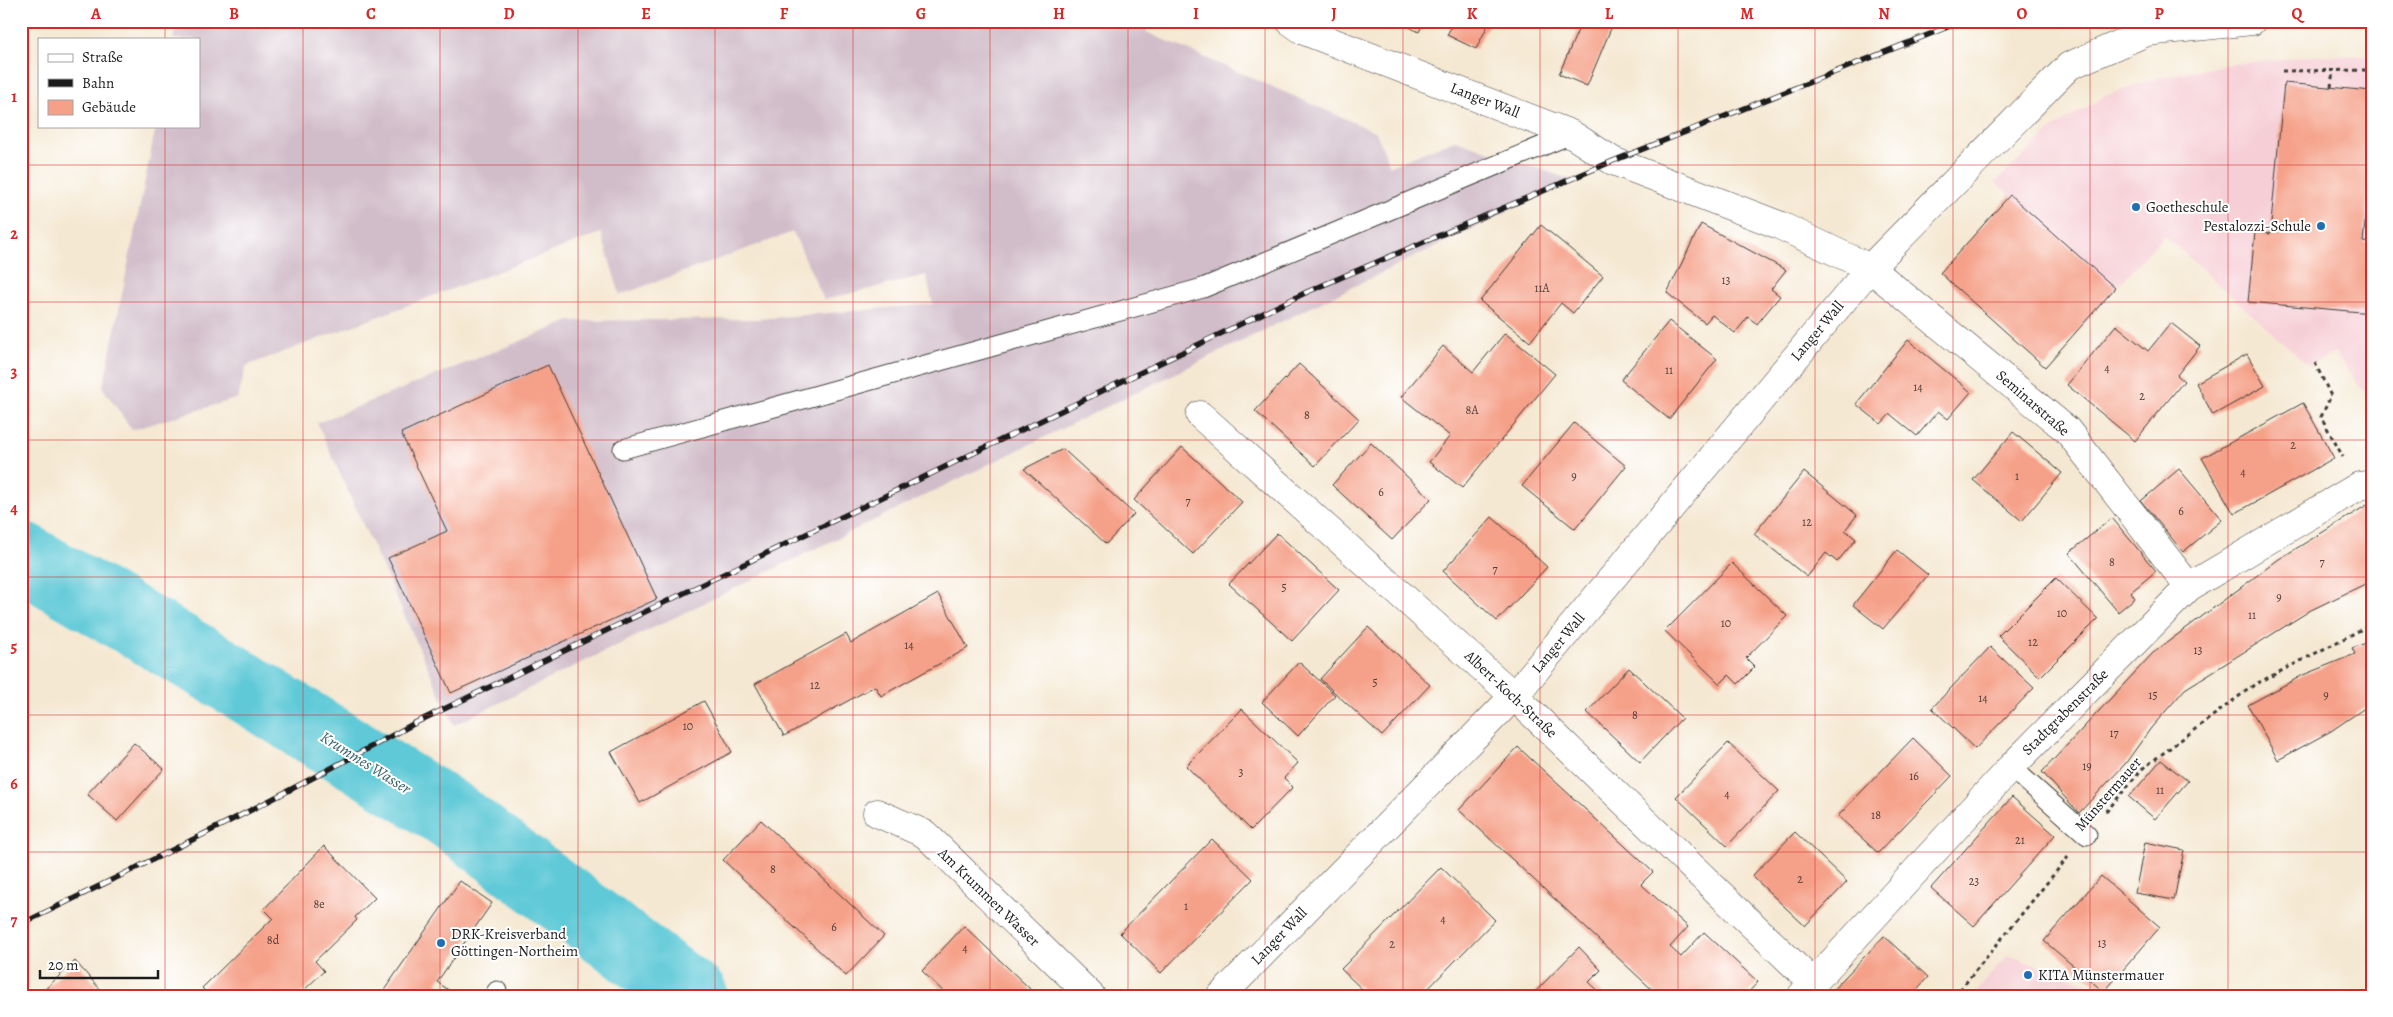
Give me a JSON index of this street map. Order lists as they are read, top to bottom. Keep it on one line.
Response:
{"streets":{"street":["Langer Wall","Seminarstraße","Albert-Koch-Straße","Stadtgrabenstraße","Am Krummen Wasser"],"path":["Münstermauer"]},"crossings":[["Langer Wall","Seminarstraße"],["Langer Wall","Albert-Koch-Straße"],["Seminarstraße","Stadtgrabenstraße"],["Albert-Koch-Straße","Stadtgrabenstraße"]],"water":["Krummes Wasser"],"places":["Goetheschule","Pestalozzi-Schule","DRK-Kreisverband Göttingen-Northeim","KITA Münstermauer"],"house_numbers":["13","11A","4","11","14","2","8A","8","2","4","9","1","6","7","6","12","8","7","7","5","9","10","11","10","12","14","13","5","12","15","9","14","8","10","17","19","3","16","11","4","18","21","8","2","23","8e","1","4","6","8d","13","2","4"],"legend":["Straße","Bahn","Gebäude"],"scale_bar":"20 m","grid":{"columns":["A","B","C","D","E","F","G","H","I","J","K","L","M","N","O","P","Q"],"rows":["1","2","3","4","5","6","7"]}}
